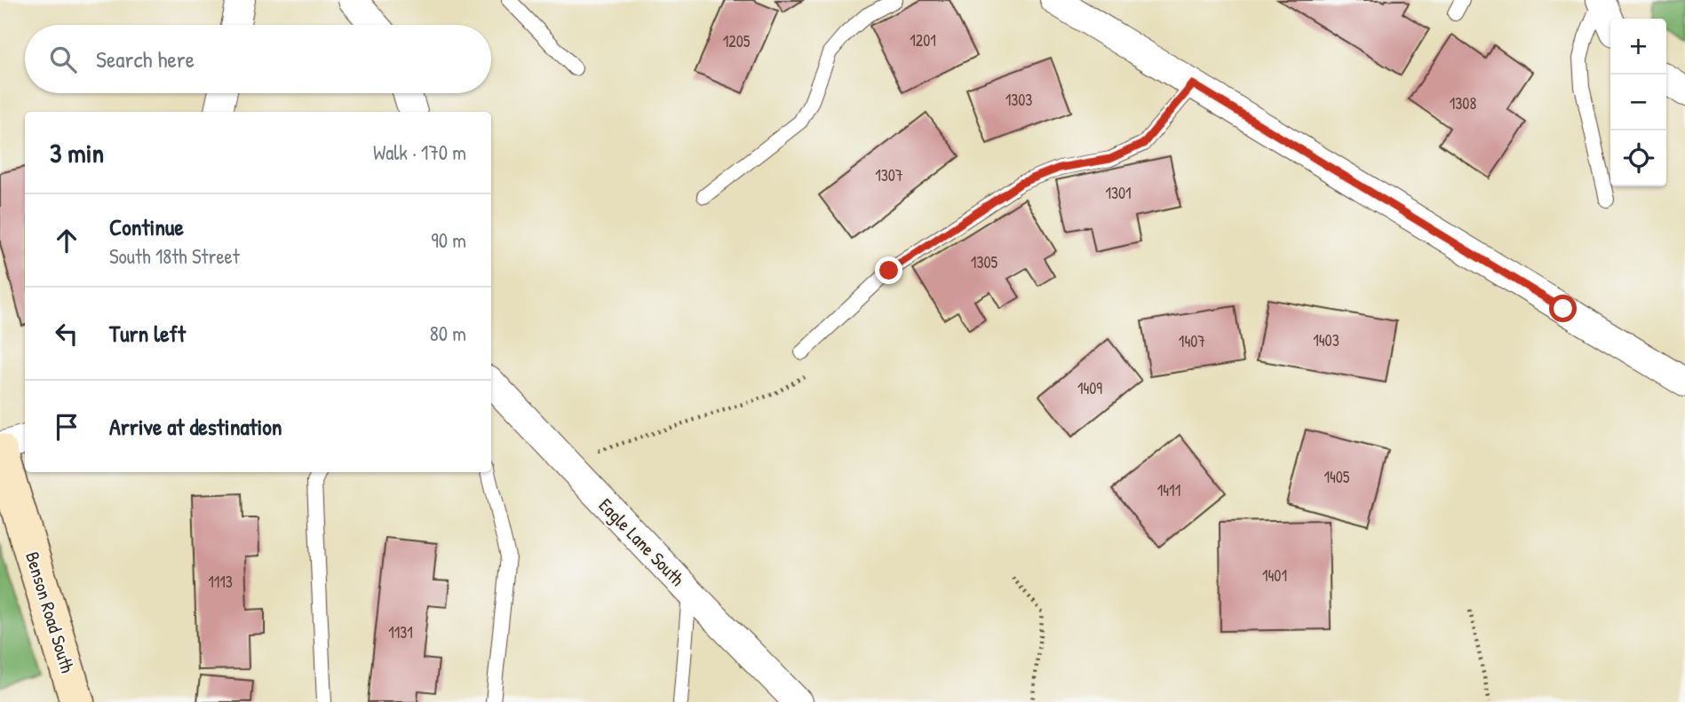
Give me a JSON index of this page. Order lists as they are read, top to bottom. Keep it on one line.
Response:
{"streets":{"street":["Eagle Lane South","Benson Road South"]},"house_numbers":["1201","1205","1303","1308","1307","1301","1305","1403","1407","1409","1405","1411","1401","1113","1131"],"page":{"map_buttons":["+","−"],"search":"Search here","heading":["3 min","Walk · 170 m"],"list":[["Continue","South 18th Street","90 m"],["Turn left","80 m"],"Arrive at destination"]}}
